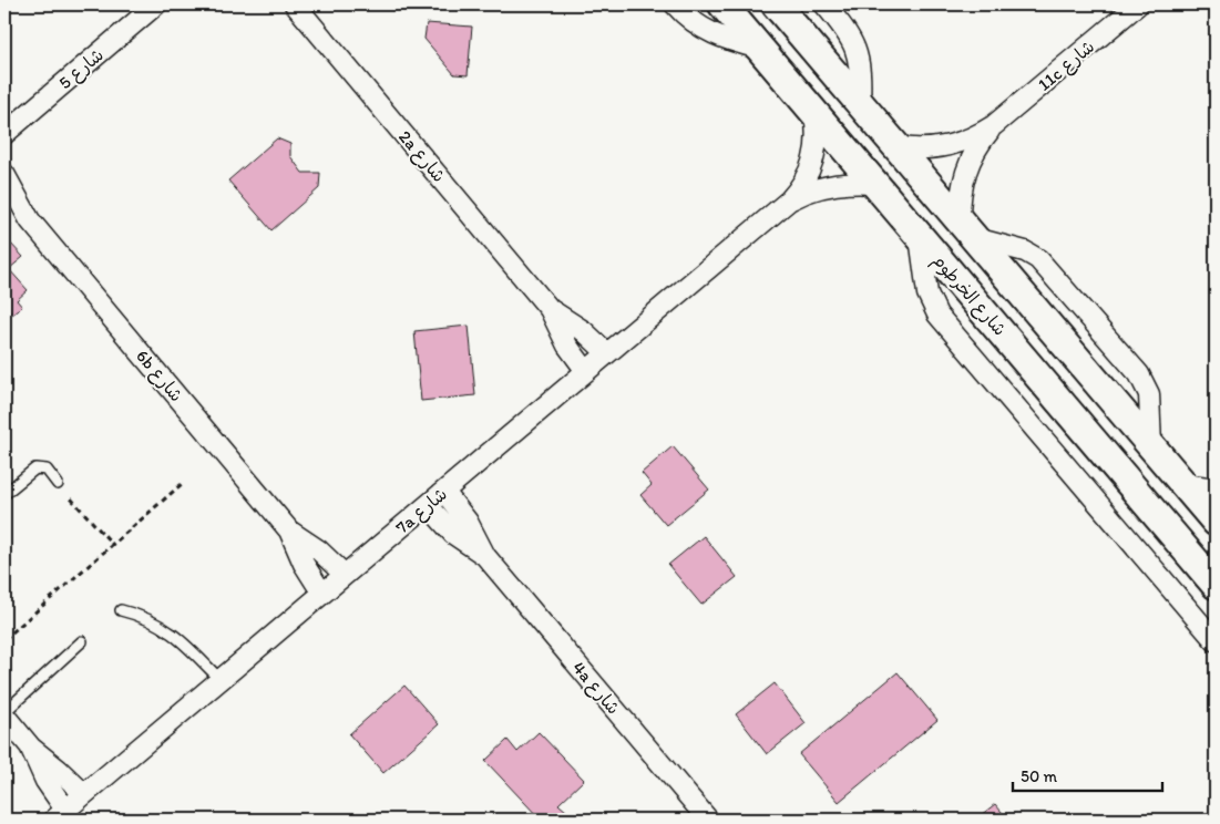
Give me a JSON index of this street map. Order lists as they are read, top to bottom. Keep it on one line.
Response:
{"streets":{"main road":["شارع الخرطوم"],"street":["11c شارع","شارع 5","2a شارع","6b شارع","7a شارع","4a شارع"]},"crossings":[["2a شارع","7a شارع"],["شارع الخرطوم","7a شارع"],["6b شارع","7a شارع"],["7a شارع","4a شارع"]],"scale_bar":"50 m"}
